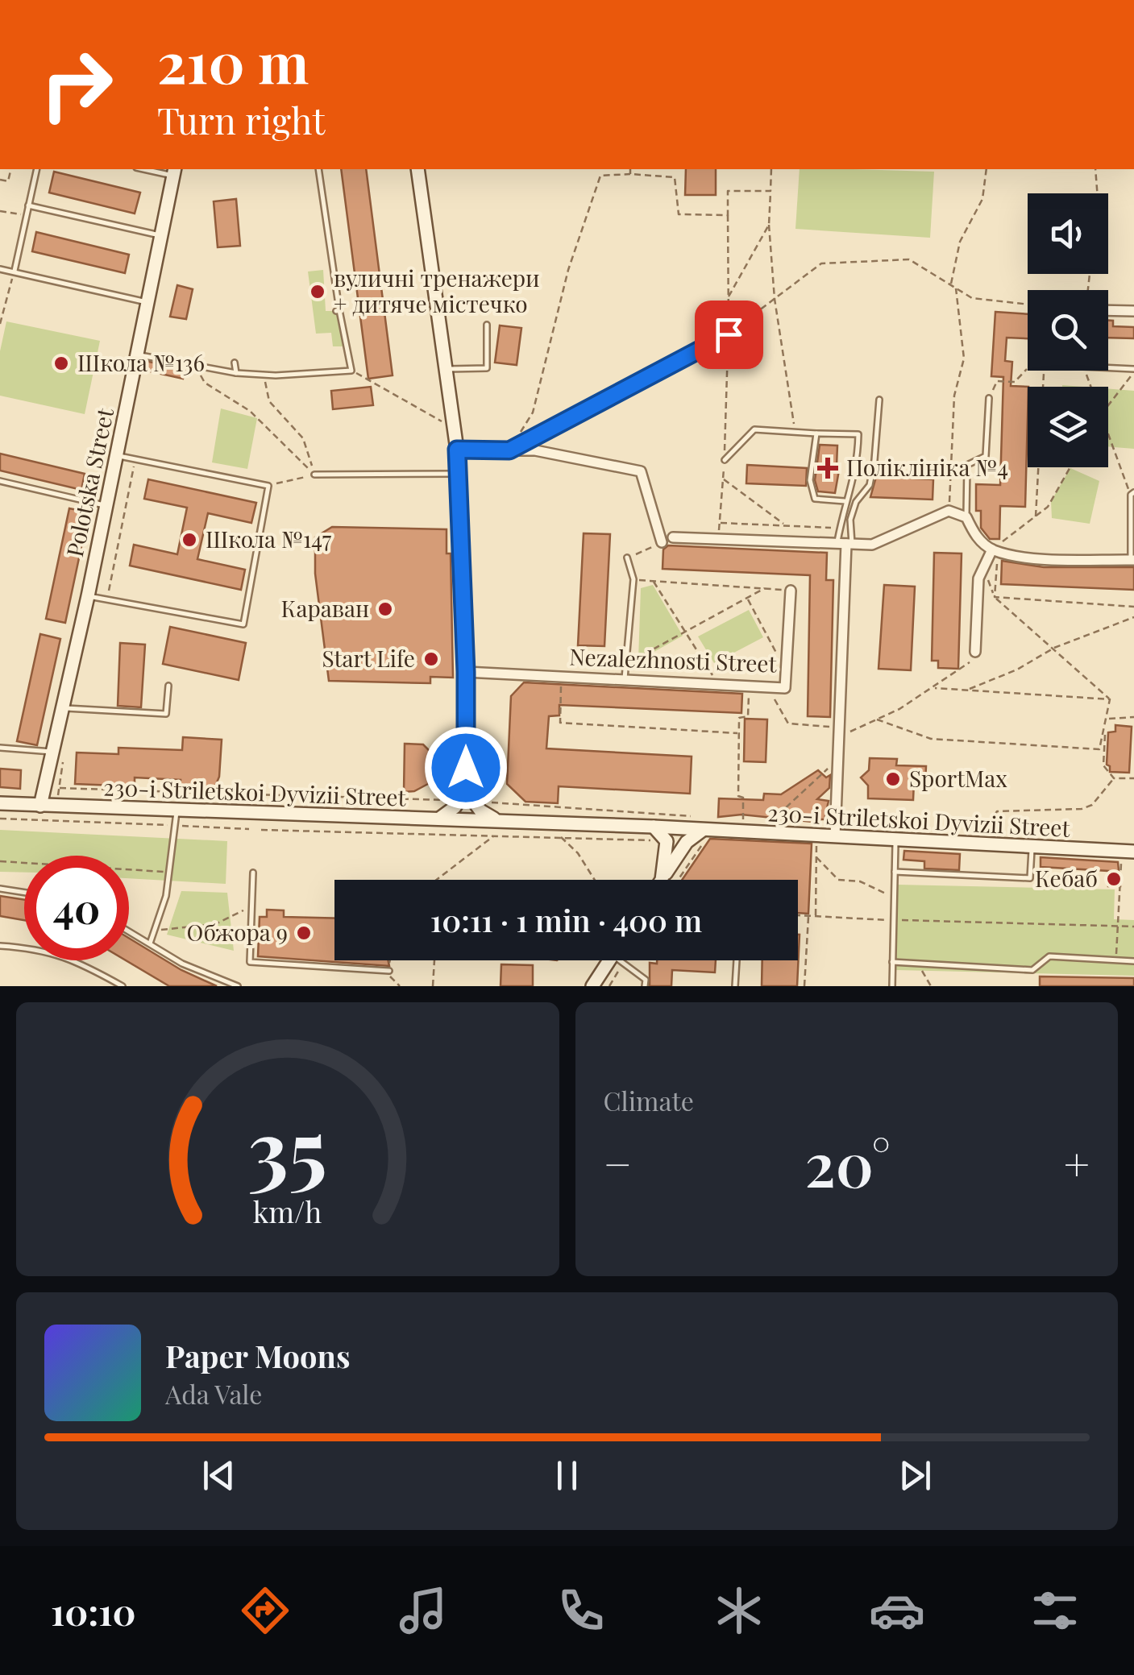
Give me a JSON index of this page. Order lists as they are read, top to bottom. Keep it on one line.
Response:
{"streets":{"street":["Polotska Street","Nezalezhnosti Street","230-i Striletskoi Dyvizii Street"]},"crossings":[["Polotska Street","230-i Striletskoi Dyvizii Street"]],"places":{"other":["вуличні тренажери + дитяче містечко","Школа №136","Школа №147","Караван","Start Life","SportMax","Кебаб","Обжора 9"],"health":["Поліклініка №4"]},"page":{"turn":["210 m","Turn right"],"limit":"40","trip":"10:11 · 1 min · 400 m","tile":"Climate","heat":["−","20°","+"],"song":["Paper Moons","Ada Vale"],"tabs":"10:10","gauge":["35","km/h"]}}
